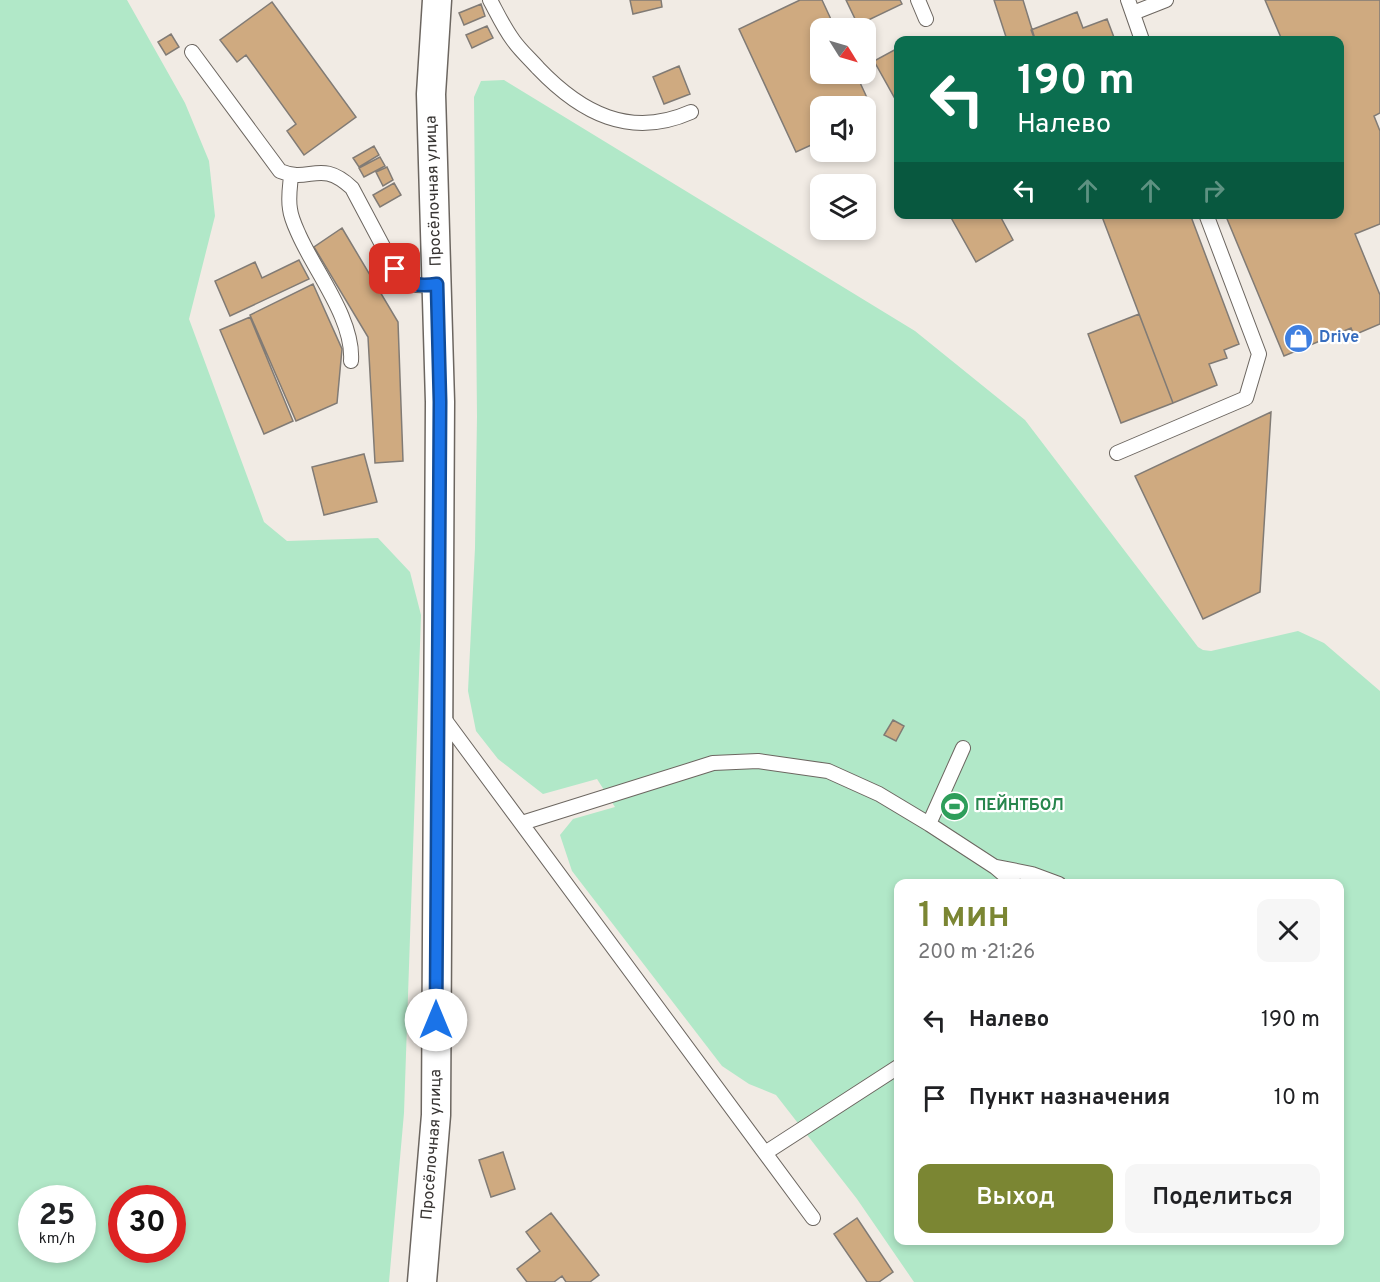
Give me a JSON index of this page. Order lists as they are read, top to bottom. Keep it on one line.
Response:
{"streets":{"street":["Просёлочная улица"]},"places":{"shop":["Drive"],"sports":["ПЕЙНТБОЛ"]},"north":"bottom right","page":{"turn":["190 m","Налево"],"heading":["1 мин","200 m · 21:26"],"list":[{"name":"Налево","value":"190 m"},{"name":"Пункт назначения","value":"10 m"}],"buttons":["Выход","Поделиться"],"speed":"25 km/h","limit":"30"}}
